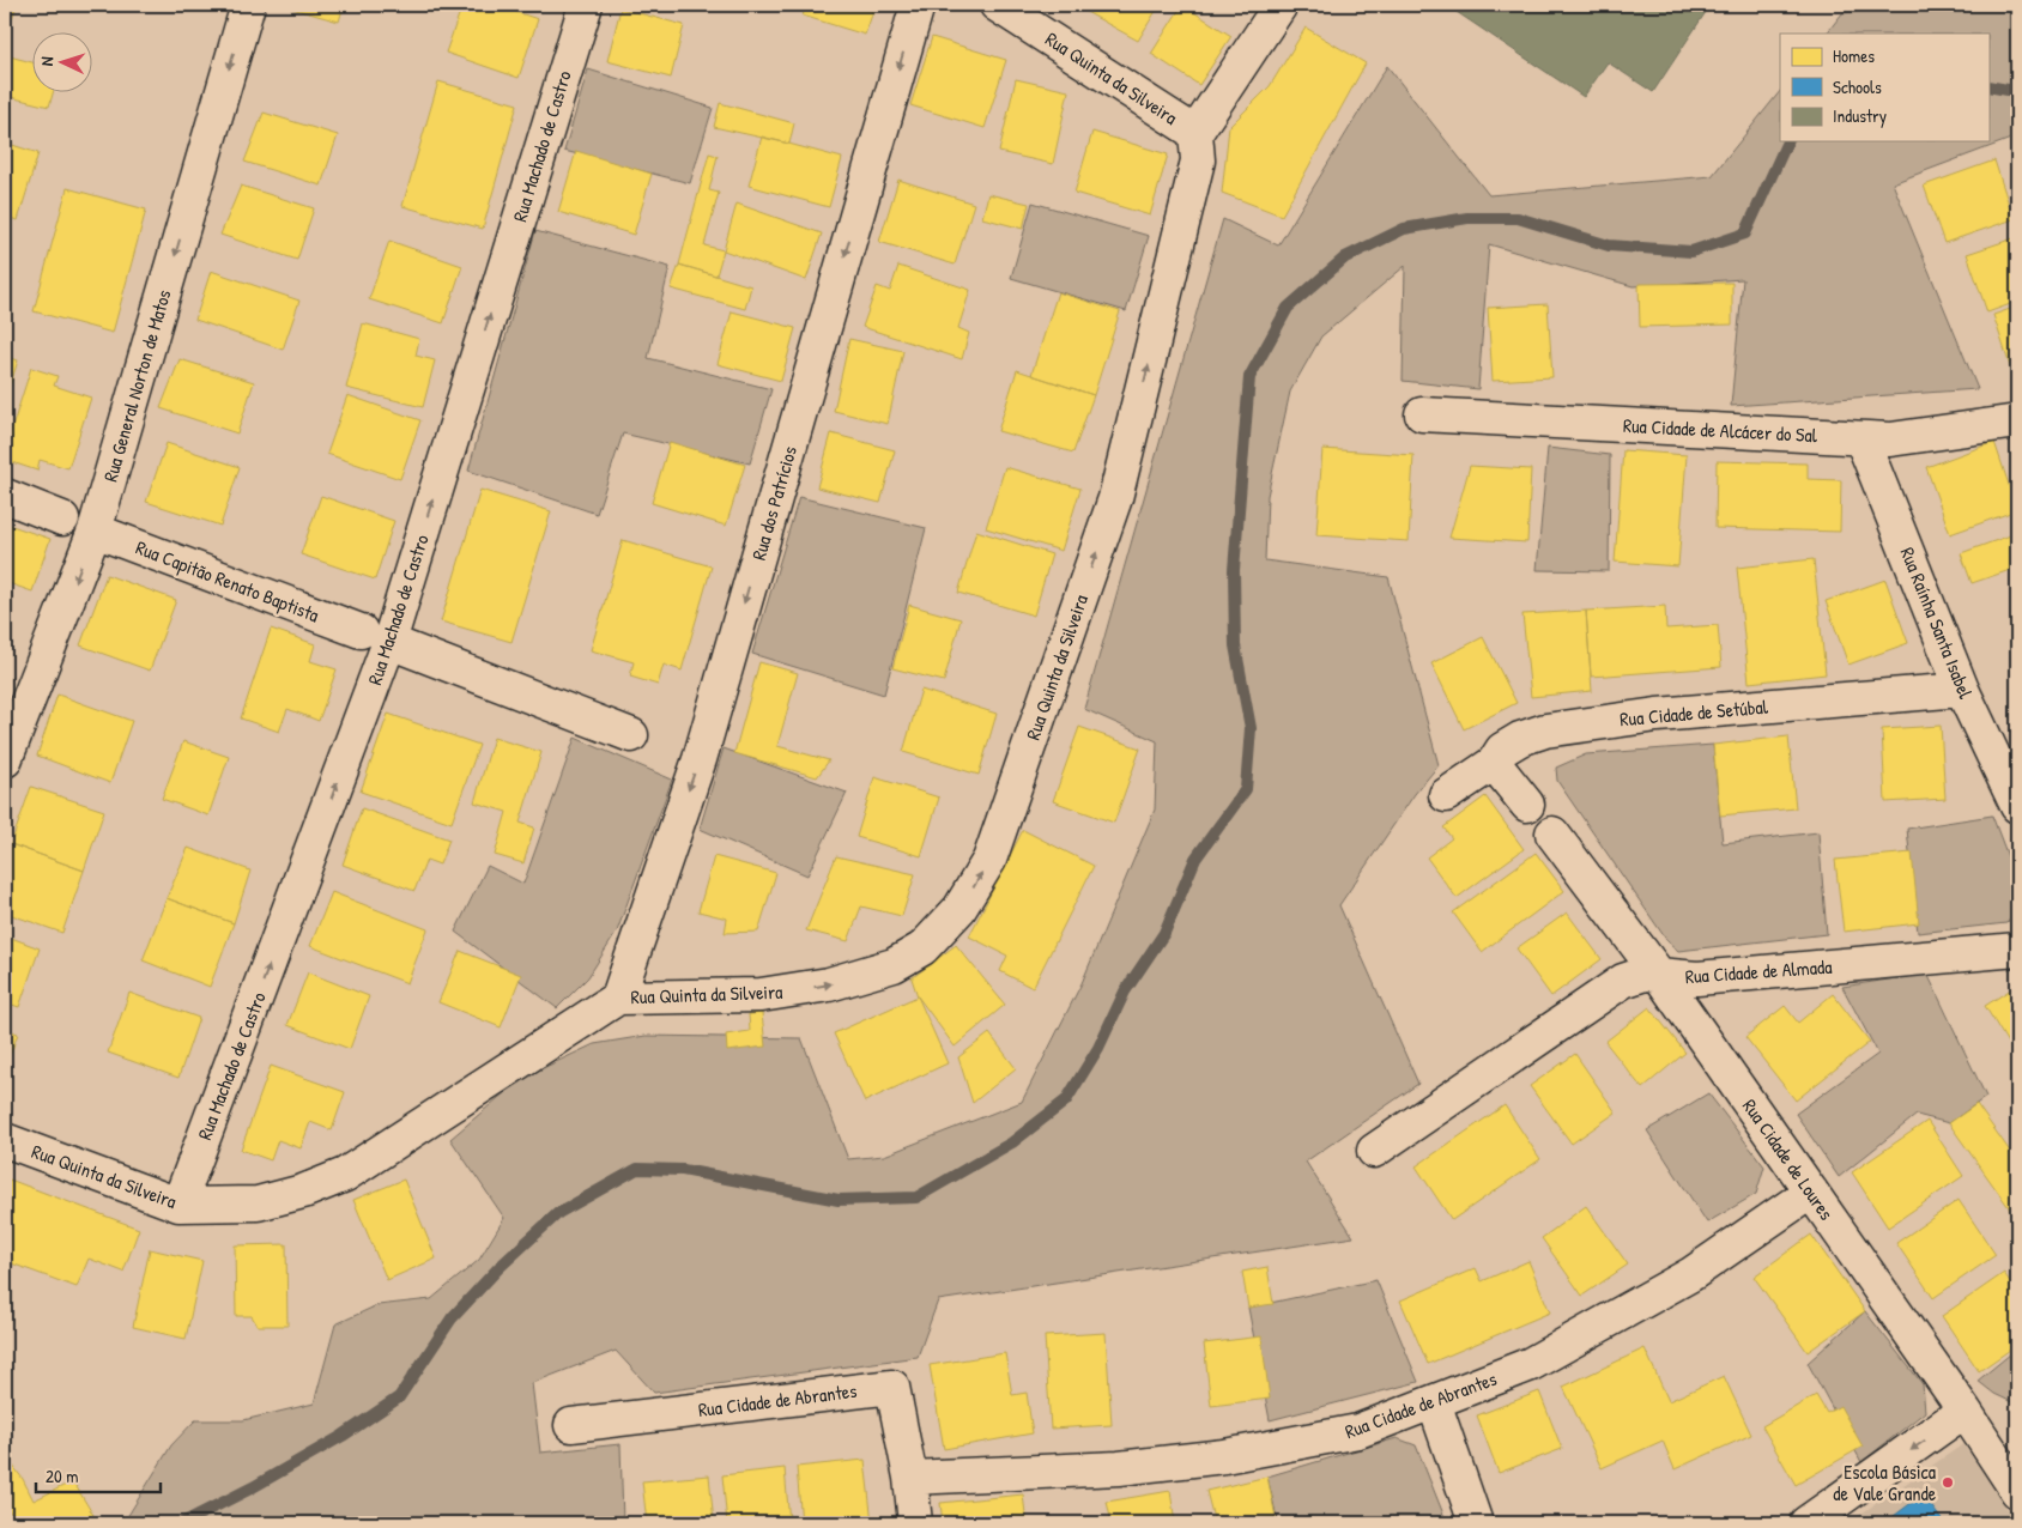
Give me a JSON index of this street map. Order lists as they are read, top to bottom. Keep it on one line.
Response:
{"streets":{"street":["Rua Quinta da Silveira","Rua Machado de Castro","Rua General Norton de Matos","Rua Cidade de Alcácer do Sal","Rua dos Patrícios","Rua Capitão Renato Baptista","Rua Raínha Santa Isabel","Rua Cidade de Setúbal","Rua Cidade de Almada","Rua Cidade de Loures","Rua Cidade de Abrantes"]},"crossings":[["Rua Quinta da Silveira","Rua Machado de Castro"],["Rua Quinta da Silveira","Rua dos Patrícios"],["Rua Machado de Castro","Rua Capitão Renato Baptista"],["Rua General Norton de Matos","Rua Capitão Renato Baptista"],["Rua Cidade de Alcácer do Sal","Rua Raínha Santa Isabel"],["Rua Raínha Santa Isabel","Rua Cidade de Setúbal"],["Rua Cidade de Almada","Rua Cidade de Loures"],["Rua Cidade de Loures","Rua Cidade de Abrantes"]],"one_way":["Rua Quinta da Silveira","Rua Machado de Castro","Rua General Norton de Matos","Rua dos Patrícios"],"places":["Escola Básica de Vale Grande"],"legend":["Homes","Schools","Industry"],"scale_bar":"20 m","north":"left"}
